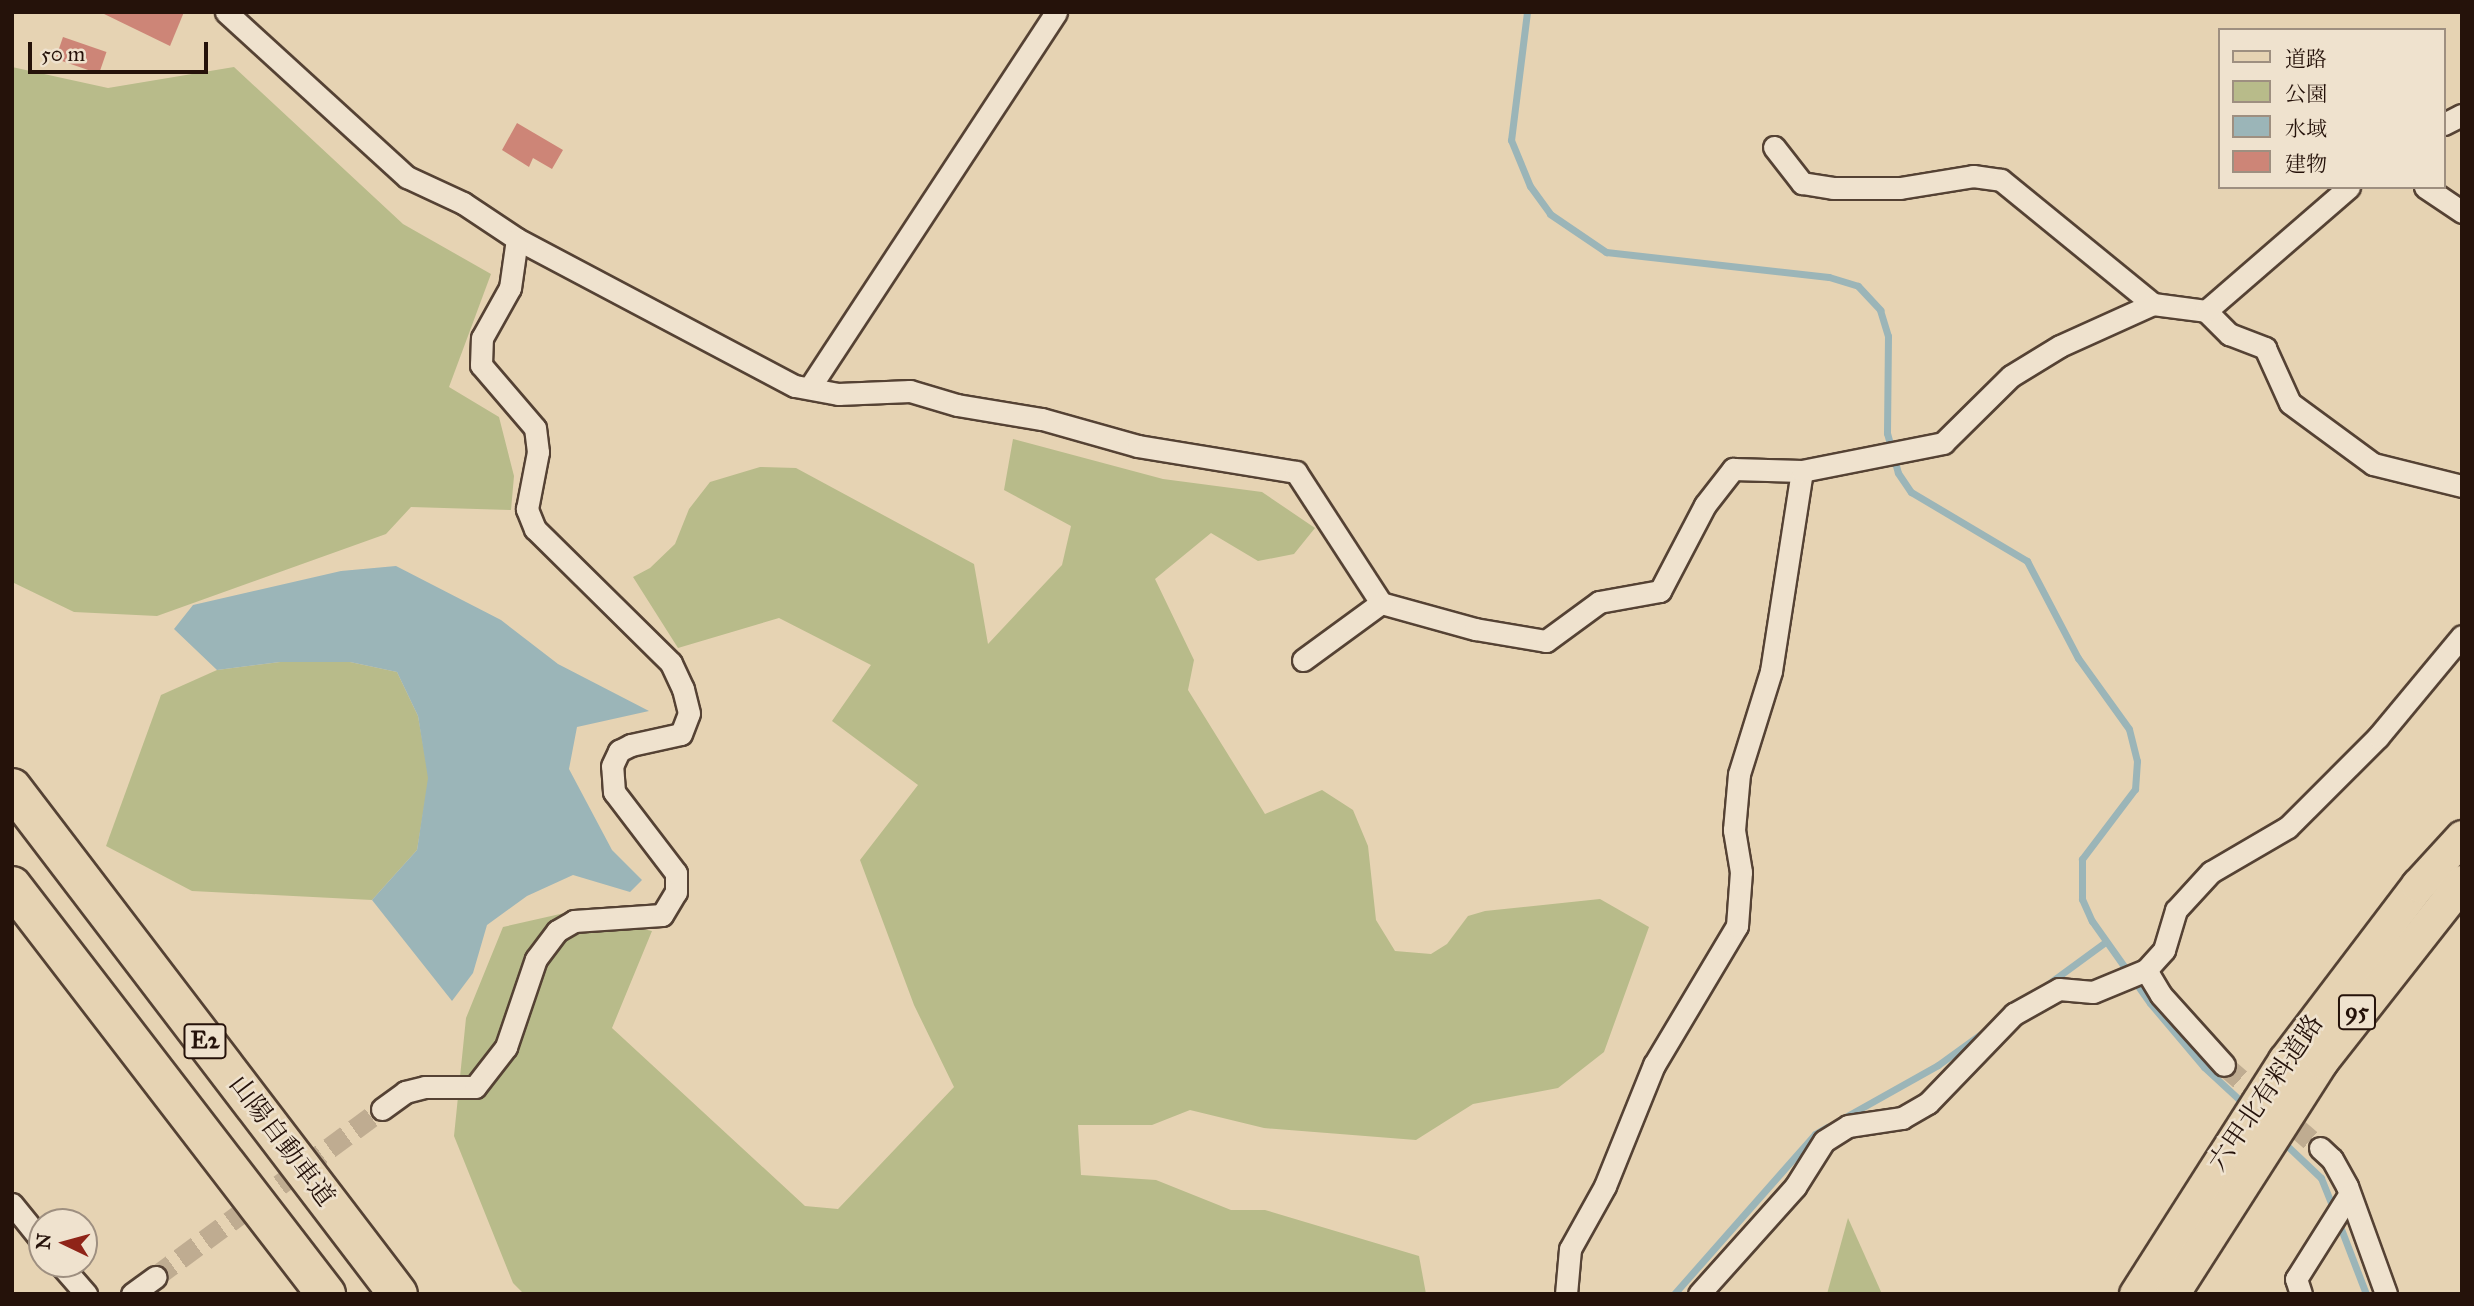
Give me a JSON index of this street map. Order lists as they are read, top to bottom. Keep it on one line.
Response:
{"streets":{"highway":["E2","山陽自動車道"],"main road":["95","六甲北有料道路"]},"legend":["道路","公園","水域","建物"],"scale_bar":"50 m","north":"left"}
